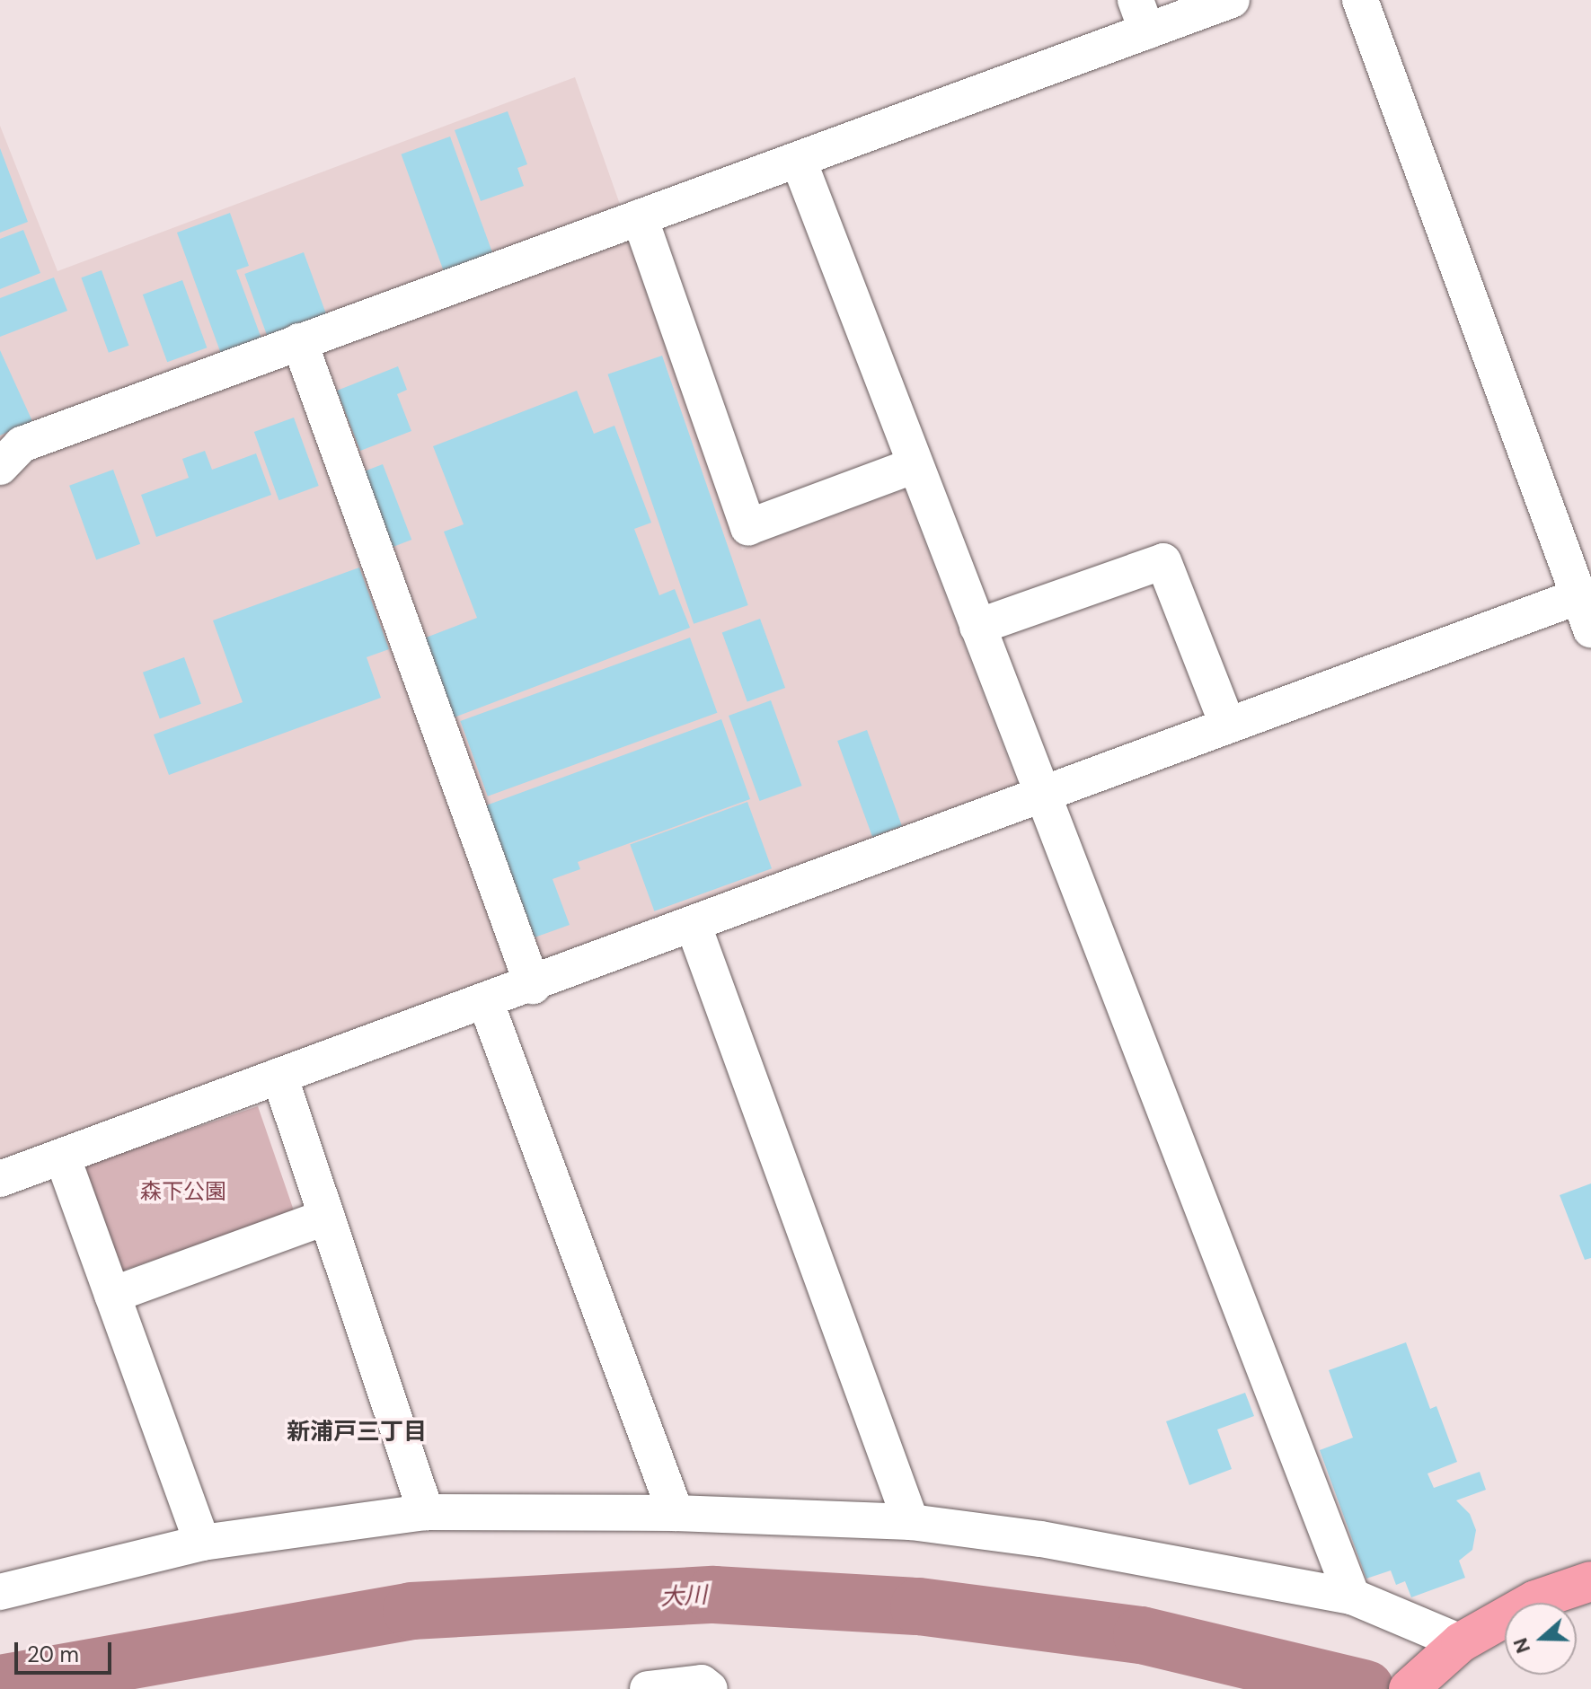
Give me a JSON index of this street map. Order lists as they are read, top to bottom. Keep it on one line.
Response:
{"districts":["新浦戸三丁目"],"water":["大川"],"parks":["森下公園"],"scale_bar":"20 m","north":"left"}
